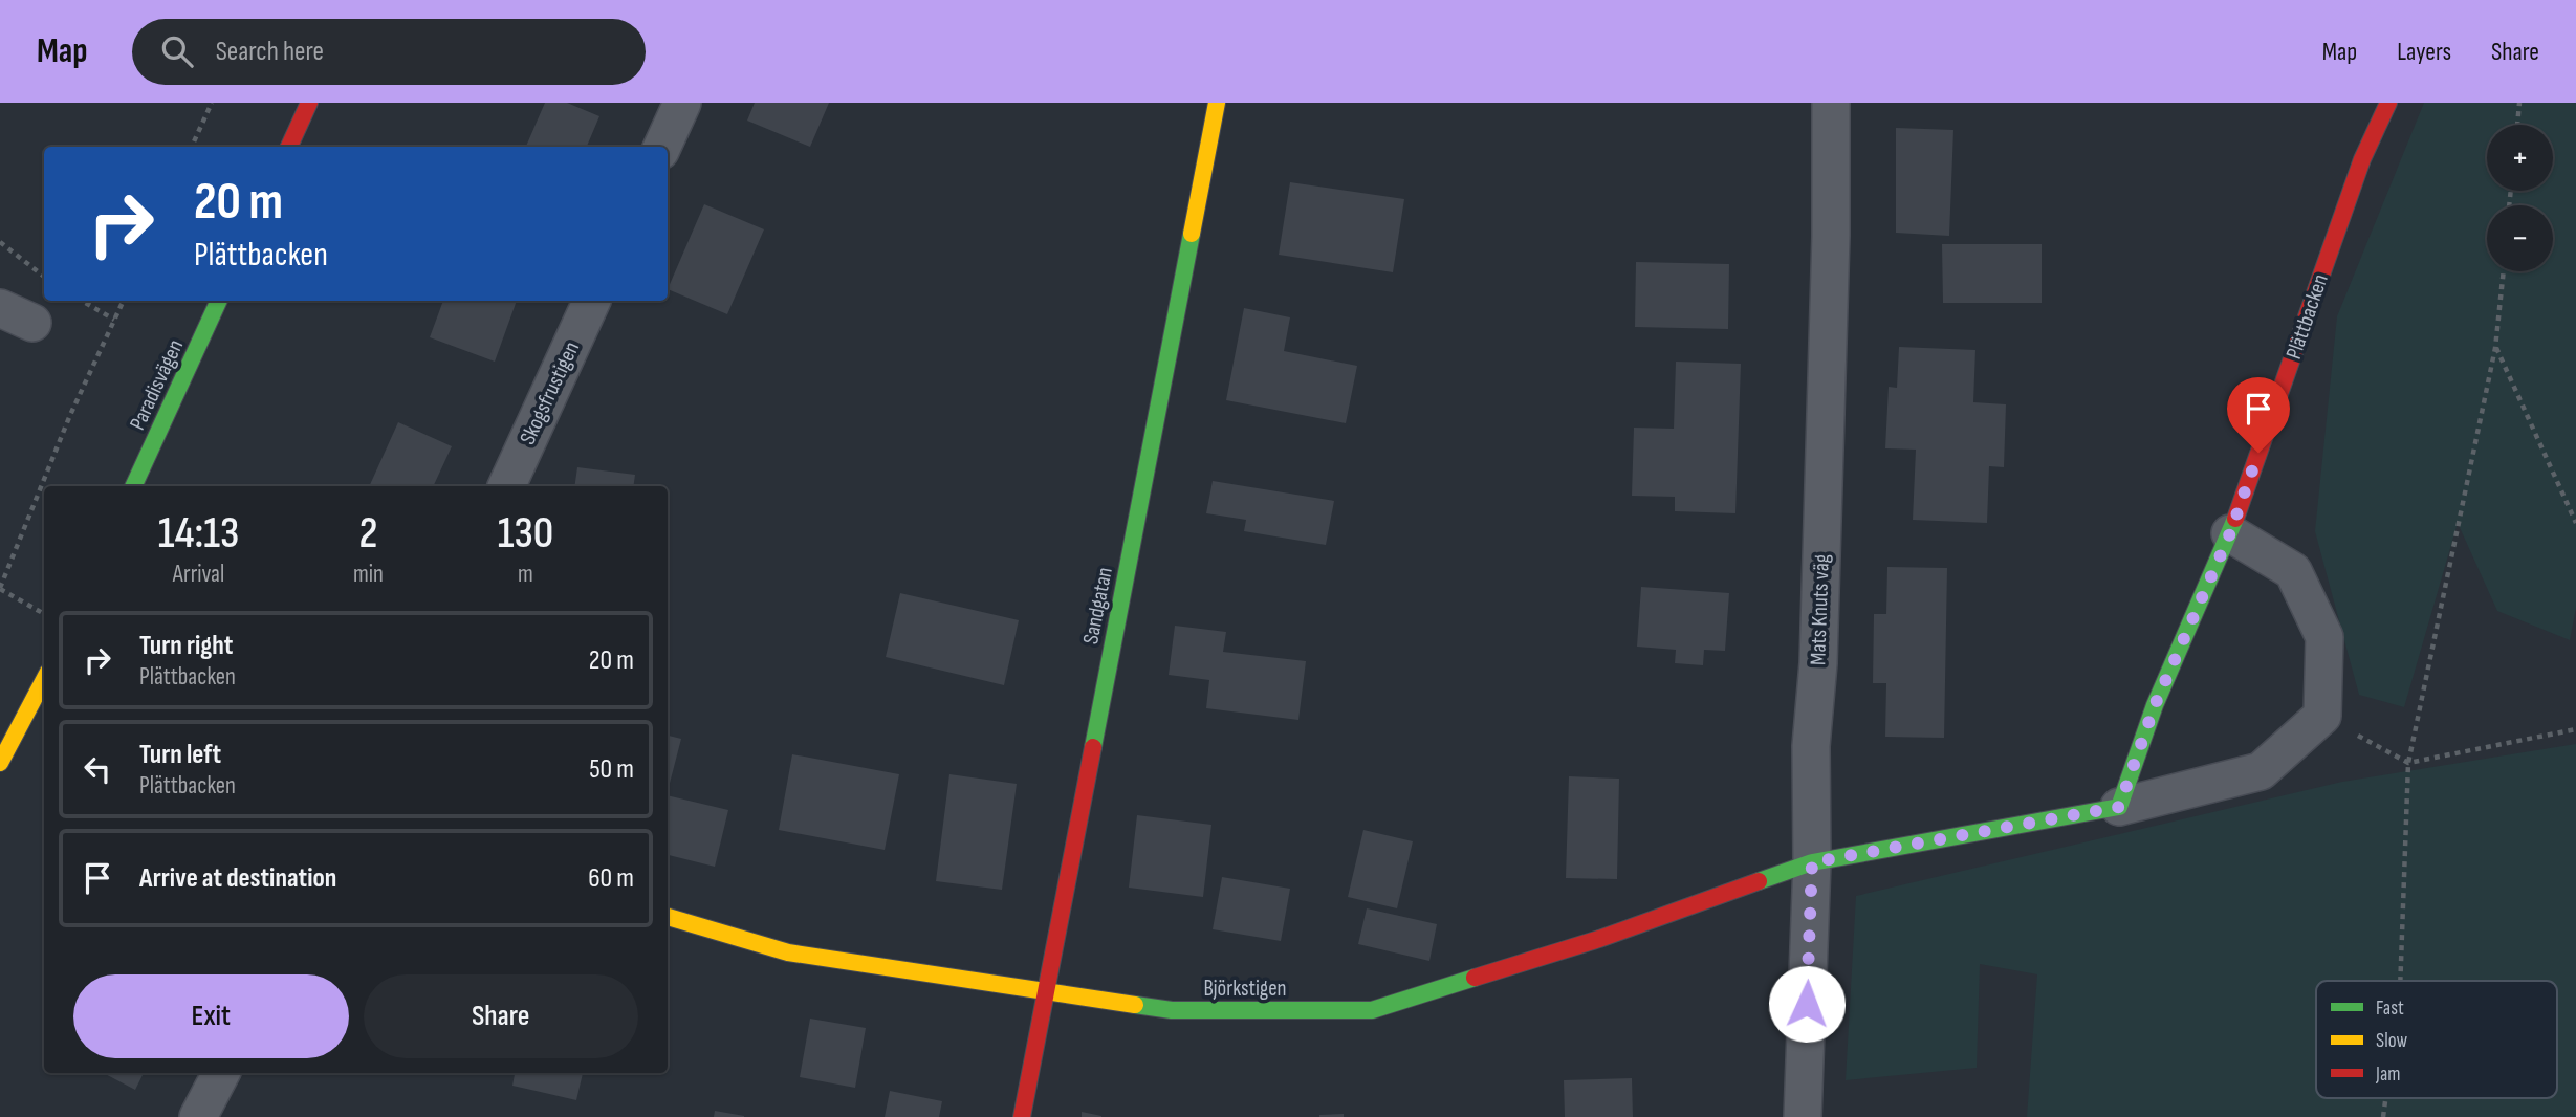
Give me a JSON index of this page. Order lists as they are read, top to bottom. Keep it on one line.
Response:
{"streets":{"street":["Plättbacken","Paradisvägen","Skogsfrustigen","Sandgatan","Mats Knuts väg","Björkstigen"]},"crossings":[["Sandgatan","Björkstigen"],["Mats Knuts väg","Björkstigen"]],"legend":["Fast","Slow","Jam"],"page":{"header":"Map","search":"Search here","nav":["Map","Layers","Share"],"map_buttons":["+","−"],"turn":["20 m","Plättbacken"],"eta":["14:13","Arrival","2","min","130","m"],"list":[{"name":"Turn right","note":"Plättbacken","value":"20 m"},{"name":"Turn left","note":"Plättbacken","value":"50 m"},{"name":"Arrive at destination","value":"60 m"}],"buttons":["Exit","Share"]}}
